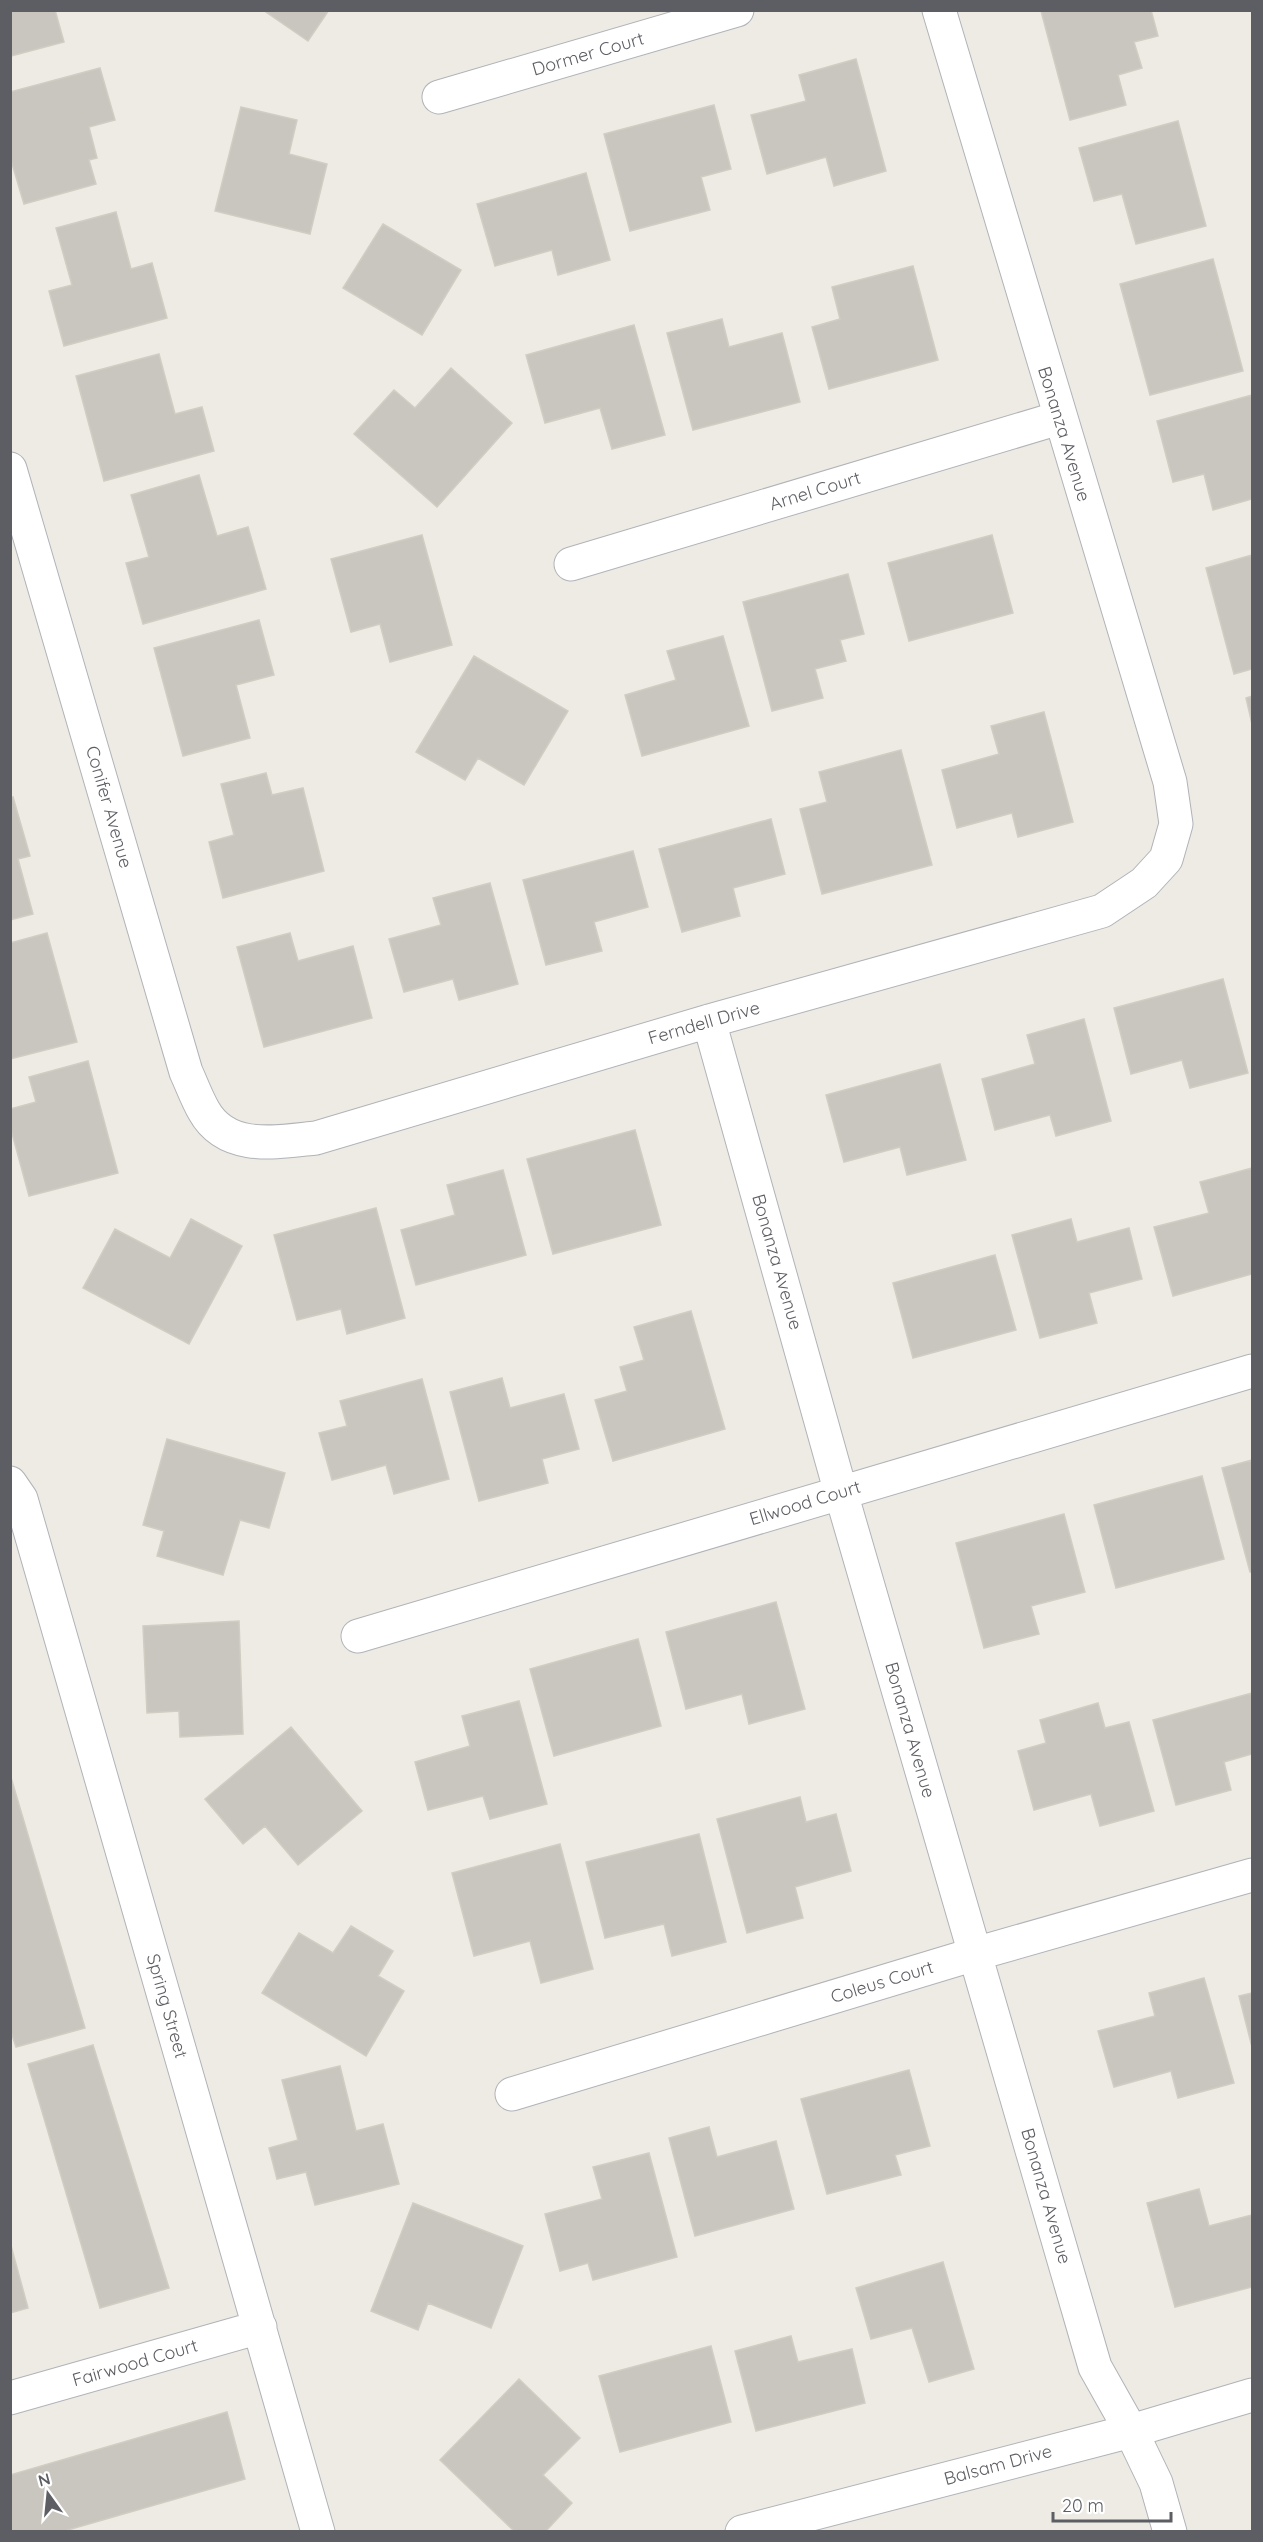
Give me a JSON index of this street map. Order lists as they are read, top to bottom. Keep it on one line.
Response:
{"streets":{"street":["Dormer Court","Bonanza Avenue","Arnel Court","Conifer Avenue","Ferndell Drive","Ellwood Court","Coleus Court","Spring Street","Fairwood Court","Balsam Drive"]},"crossings":[["Bonanza Avenue","Arnel Court"],["Bonanza Avenue","Ferndell Drive"],["Bonanza Avenue","Ellwood Court"],["Bonanza Avenue","Coleus Court"],["Bonanza Avenue","Balsam Drive"],["Conifer Avenue","Ferndell Drive"],["Spring Street","Fairwood Court"]],"scale_bar":"20 m","north":"top"}
